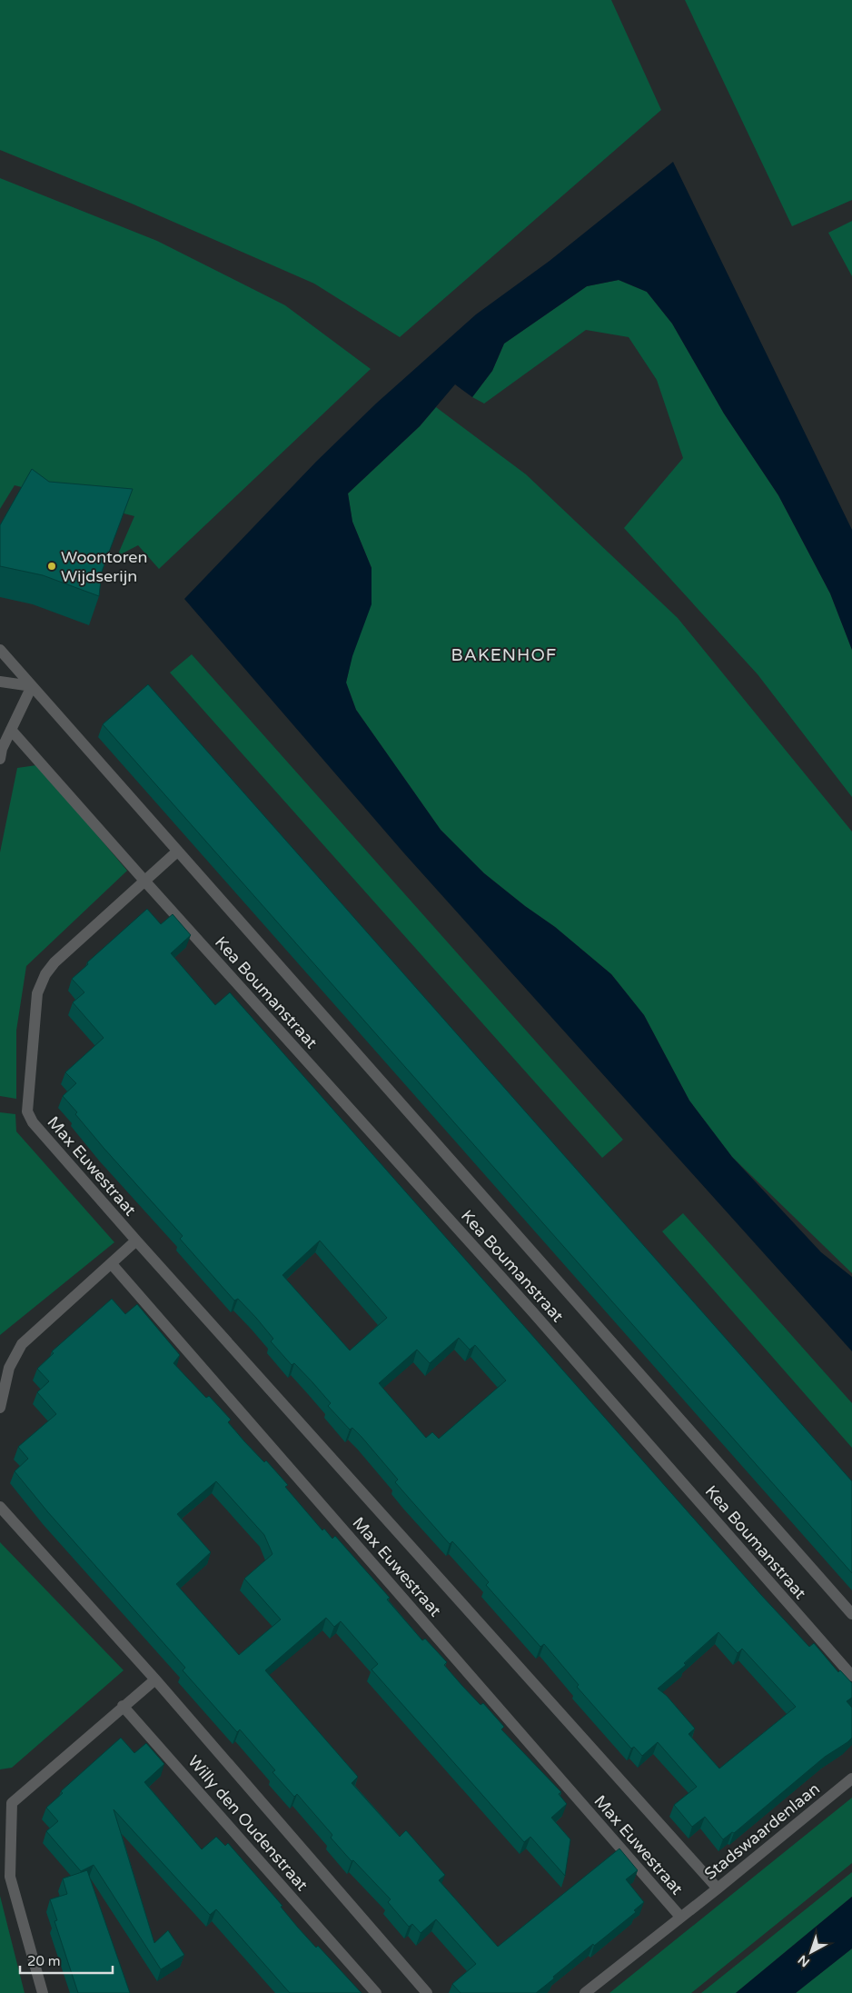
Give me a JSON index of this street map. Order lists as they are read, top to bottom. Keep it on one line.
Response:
{"streets":{"street":["Kea Boumanstraat","Max Euwestraat","Willy den Oudenstraat","Stadswaardenlaan"]},"crossings":[["Kea Boumanstraat","Max Euwestraat"],["Max Euwestraat","Stadswaardenlaan"]],"districts":["BAKENHOF"],"places":["Woontoren Wijdserijn"],"scale_bar":"20 m","north":"bottom left"}
